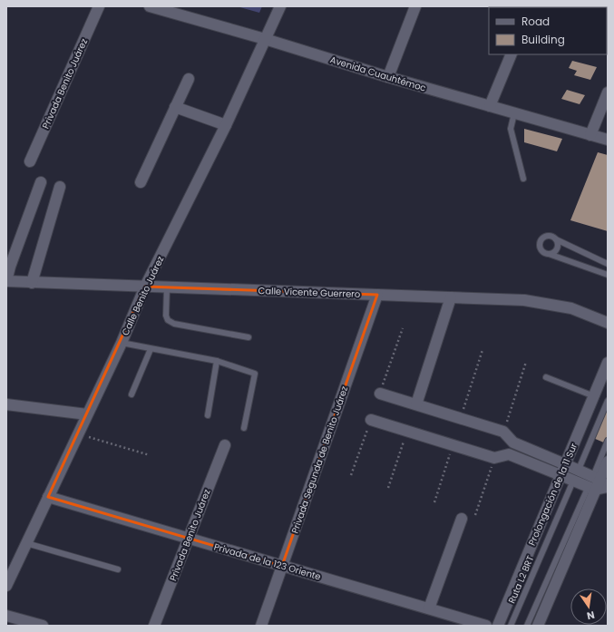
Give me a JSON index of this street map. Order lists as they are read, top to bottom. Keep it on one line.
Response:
{"streets":{"street":["Avenida Cuauhtémoc","Privada Benito Juárez","Calle Vicente Guerrero","Calle Benito Juárez","Privada Segunda de Benito Juárez","Prolongación de la 11 Sur","Privada de la 123 Oriente"],"lane":["Ruta L2 BRT"]},"crossings":[["Avenida Cuauhtémoc","Calle Benito Juárez"],["Privada Benito Juárez","Privada de la 123 Oriente"],["Calle Vicente Guerrero","Calle Benito Juárez"],["Calle Vicente Guerrero","Privada Segunda de Benito Juárez"],["Calle Benito Juárez","Privada de la 123 Oriente"],["Privada Segunda de Benito Juárez","Privada de la 123 Oriente"]],"legend":["Road","Building"],"north":"bottom"}
